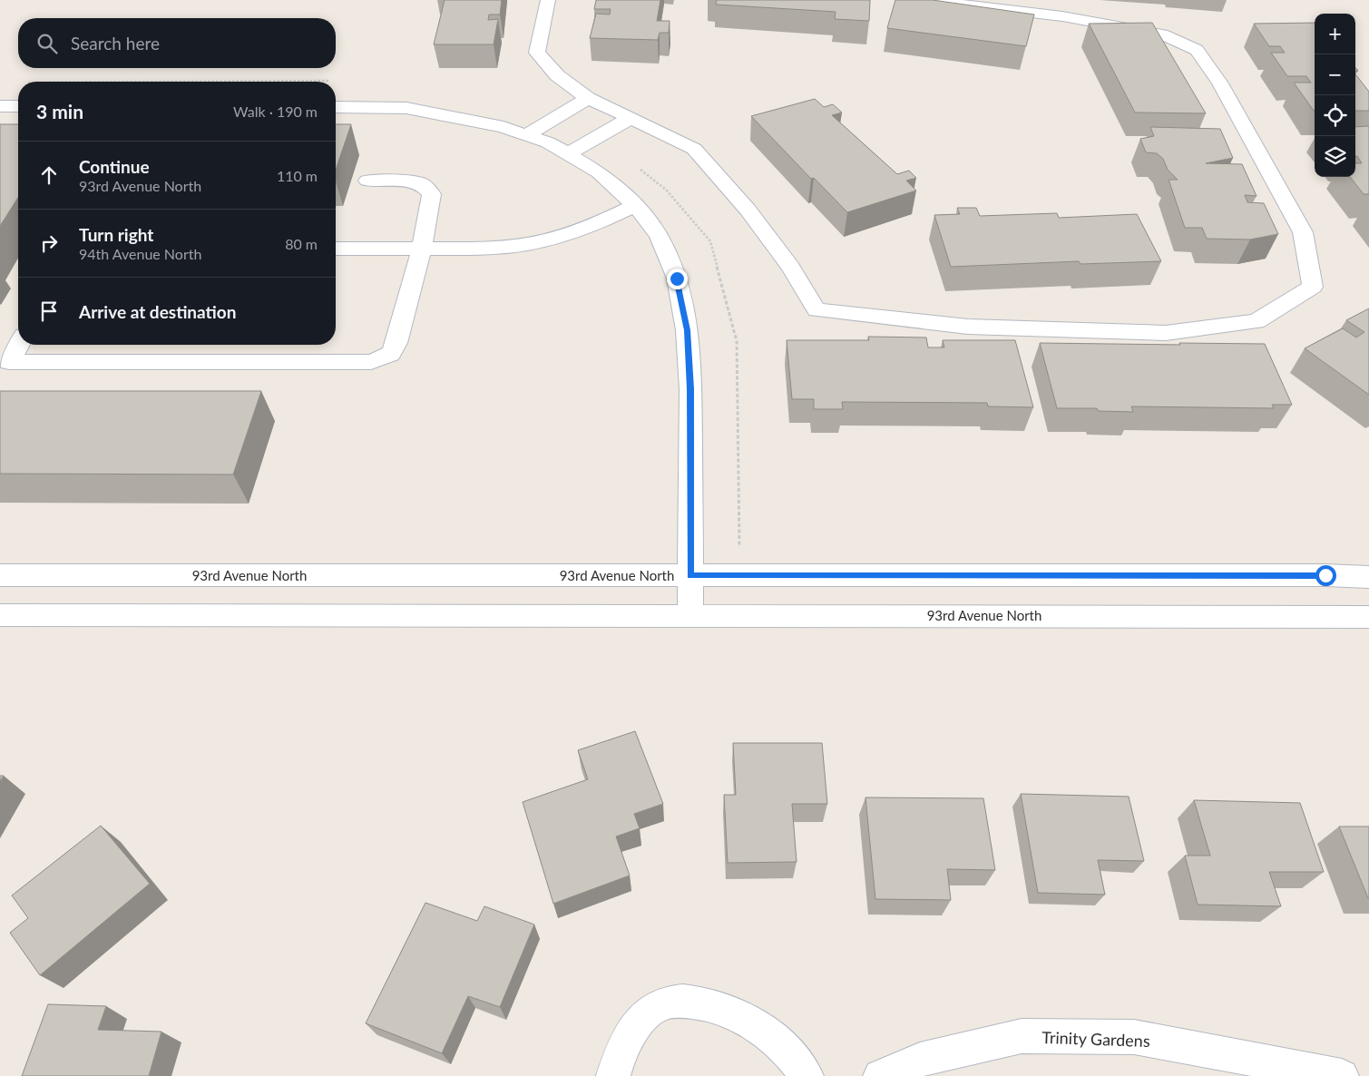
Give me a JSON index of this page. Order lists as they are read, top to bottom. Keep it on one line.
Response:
{"streets":{"street":["93rd Avenue North","Trinity Gardens"]},"page":{"map_buttons":["+","−"],"search":"Search here","heading":["3 min","Walk · 190 m"],"list":[["Continue","93rd Avenue North","110 m"],["Turn right","94th Avenue North","80 m"],"Arrive at destination"]}}
